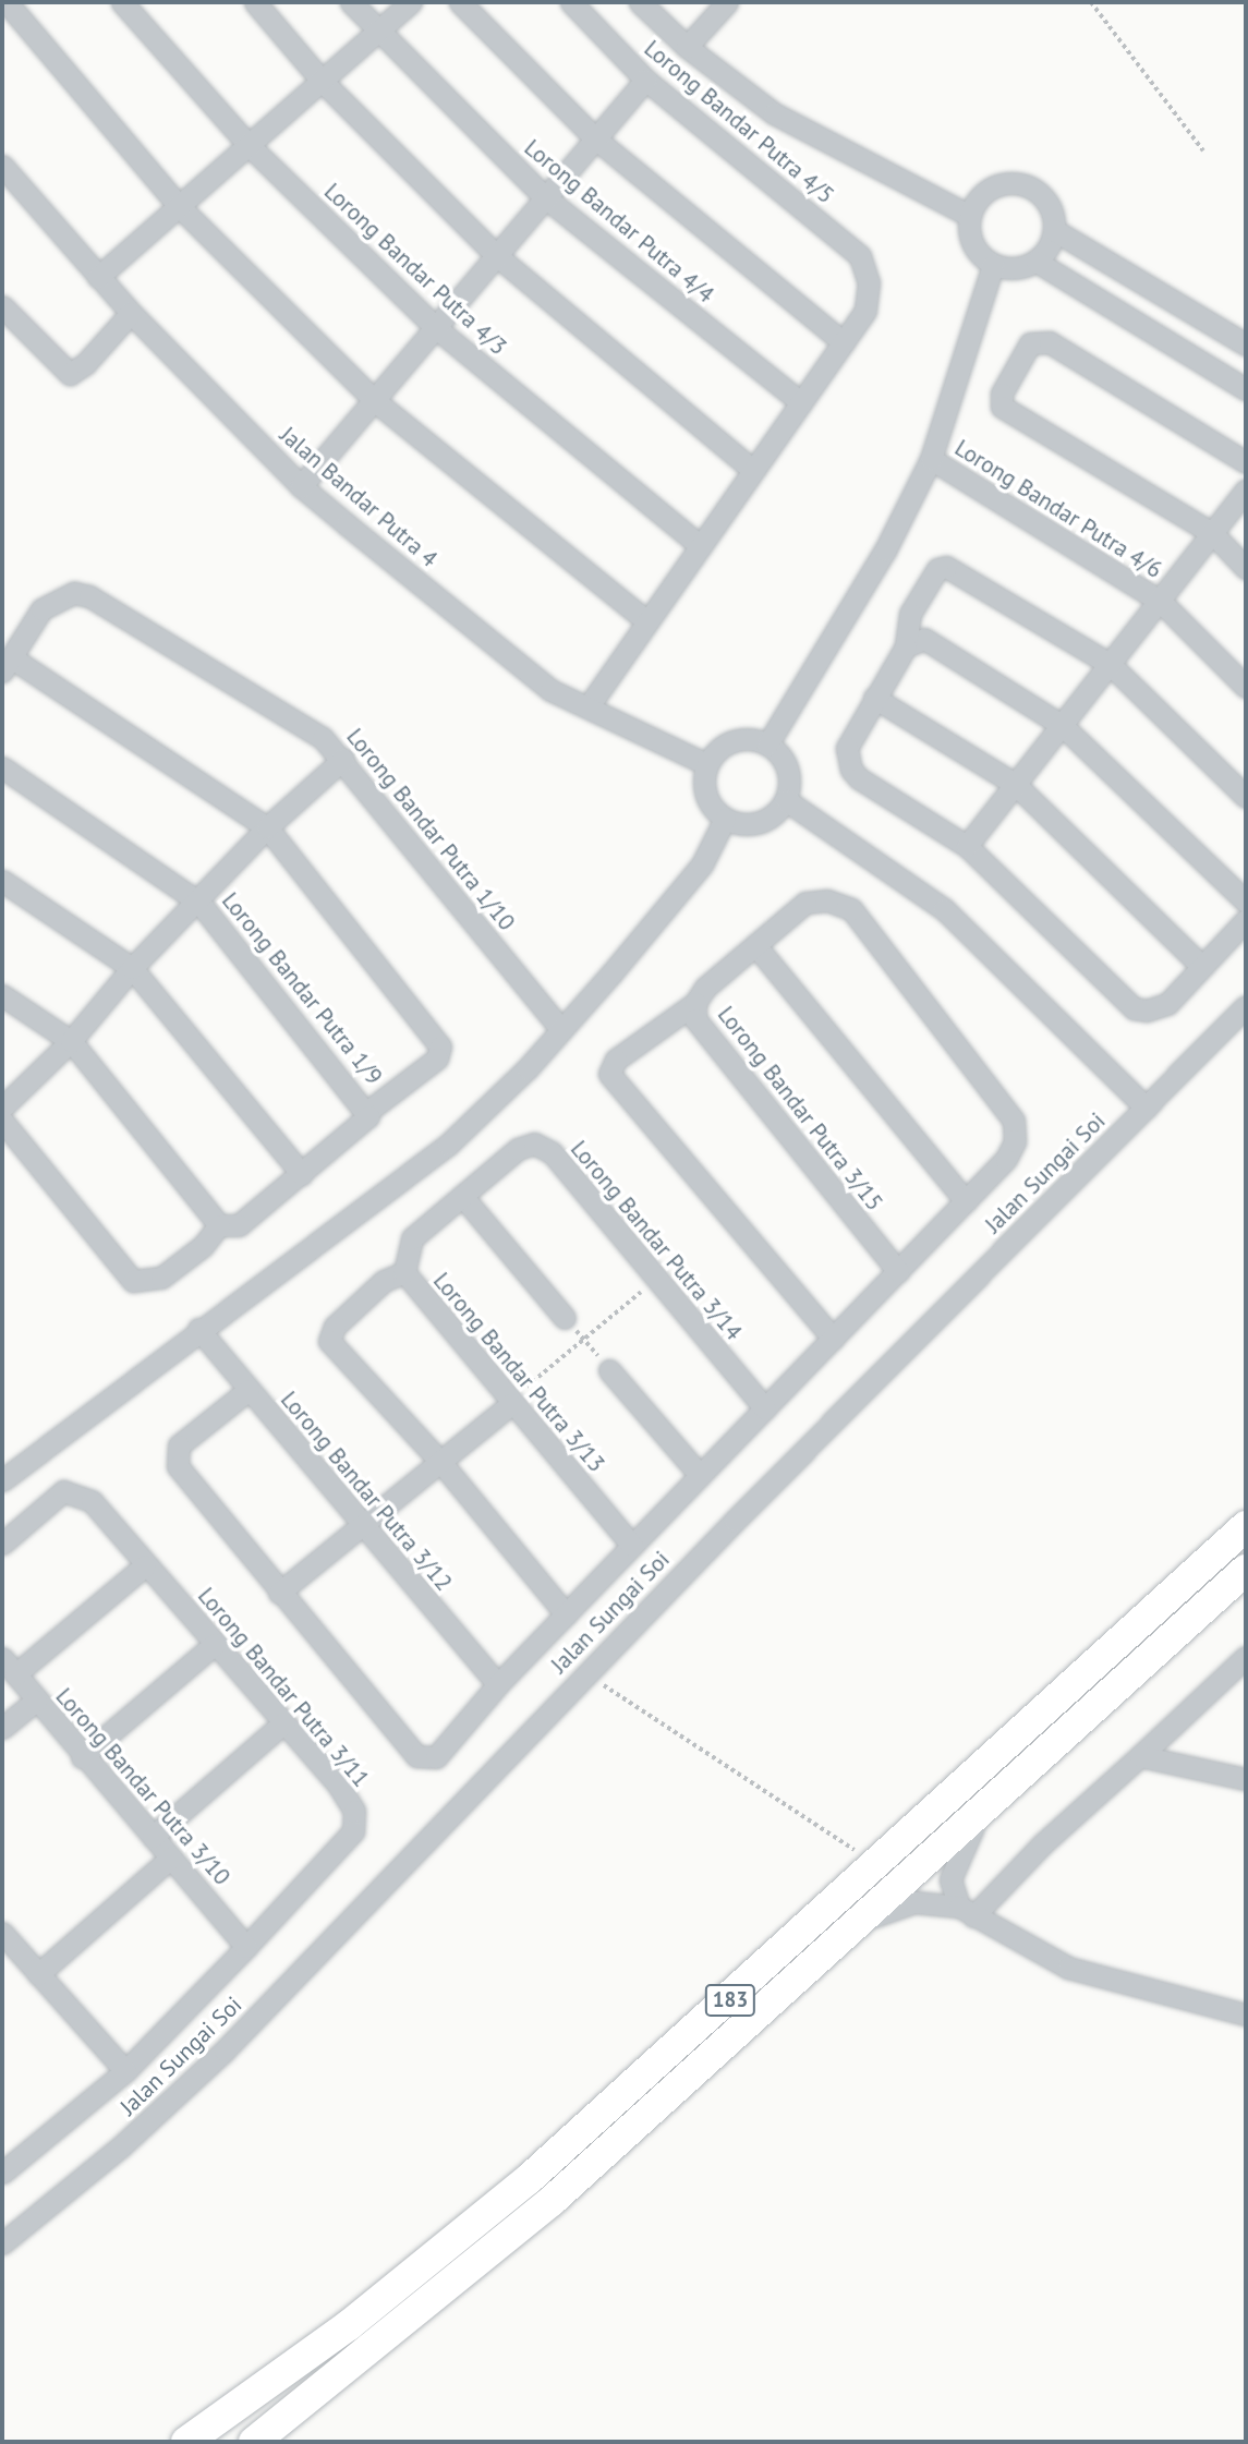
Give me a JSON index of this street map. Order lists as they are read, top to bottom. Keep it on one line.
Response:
{"streets":{"highway":["183"],"street":["Lorong Bandar Putra 4/5","Lorong Bandar Putra 4/4","Lorong Bandar Putra 4/3","Jalan Bandar Putra 4","Lorong Bandar Putra 4/6","Lorong Bandar Putra 1/10","Lorong Bandar Putra 1/9","Lorong Bandar Putra 3/15","Jalan Sungai Soi","Lorong Bandar Putra 3/14","Lorong Bandar Putra 3/13","Lorong Bandar Putra 3/12","Lorong Bandar Putra 3/11","Lorong Bandar Putra 3/10"]},"crossings":[["Lorong Bandar Putra 3/14","Lorong Bandar Putra 3/13"],["Lorong Bandar Putra 3/11","Lorong Bandar Putra 3/10"]]}
